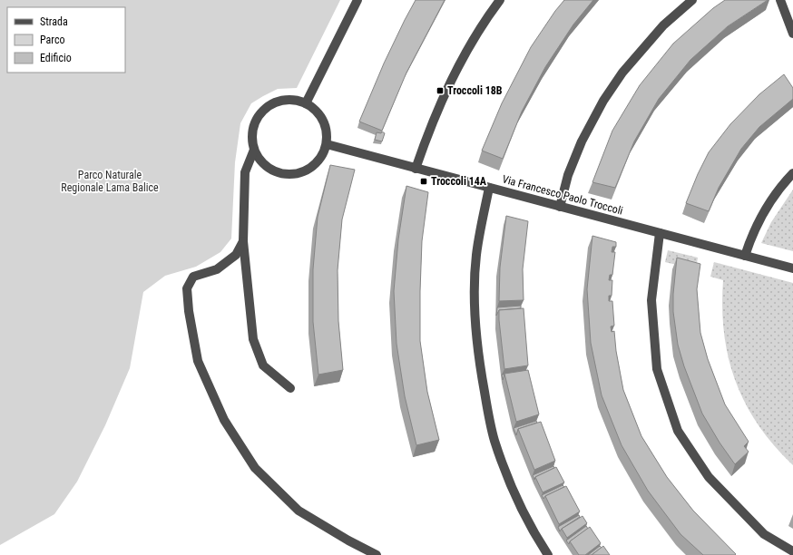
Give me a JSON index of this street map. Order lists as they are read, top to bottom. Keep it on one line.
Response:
{"streets":{"street":["Via Francesco Paolo Troccoli"]},"parks":["Parco Naturale Regionale Lama Balice"],"places":{"transit":["Troccoli 18B","Troccoli 14A"]},"legend":["Strada","Parco","Edificio"]}
